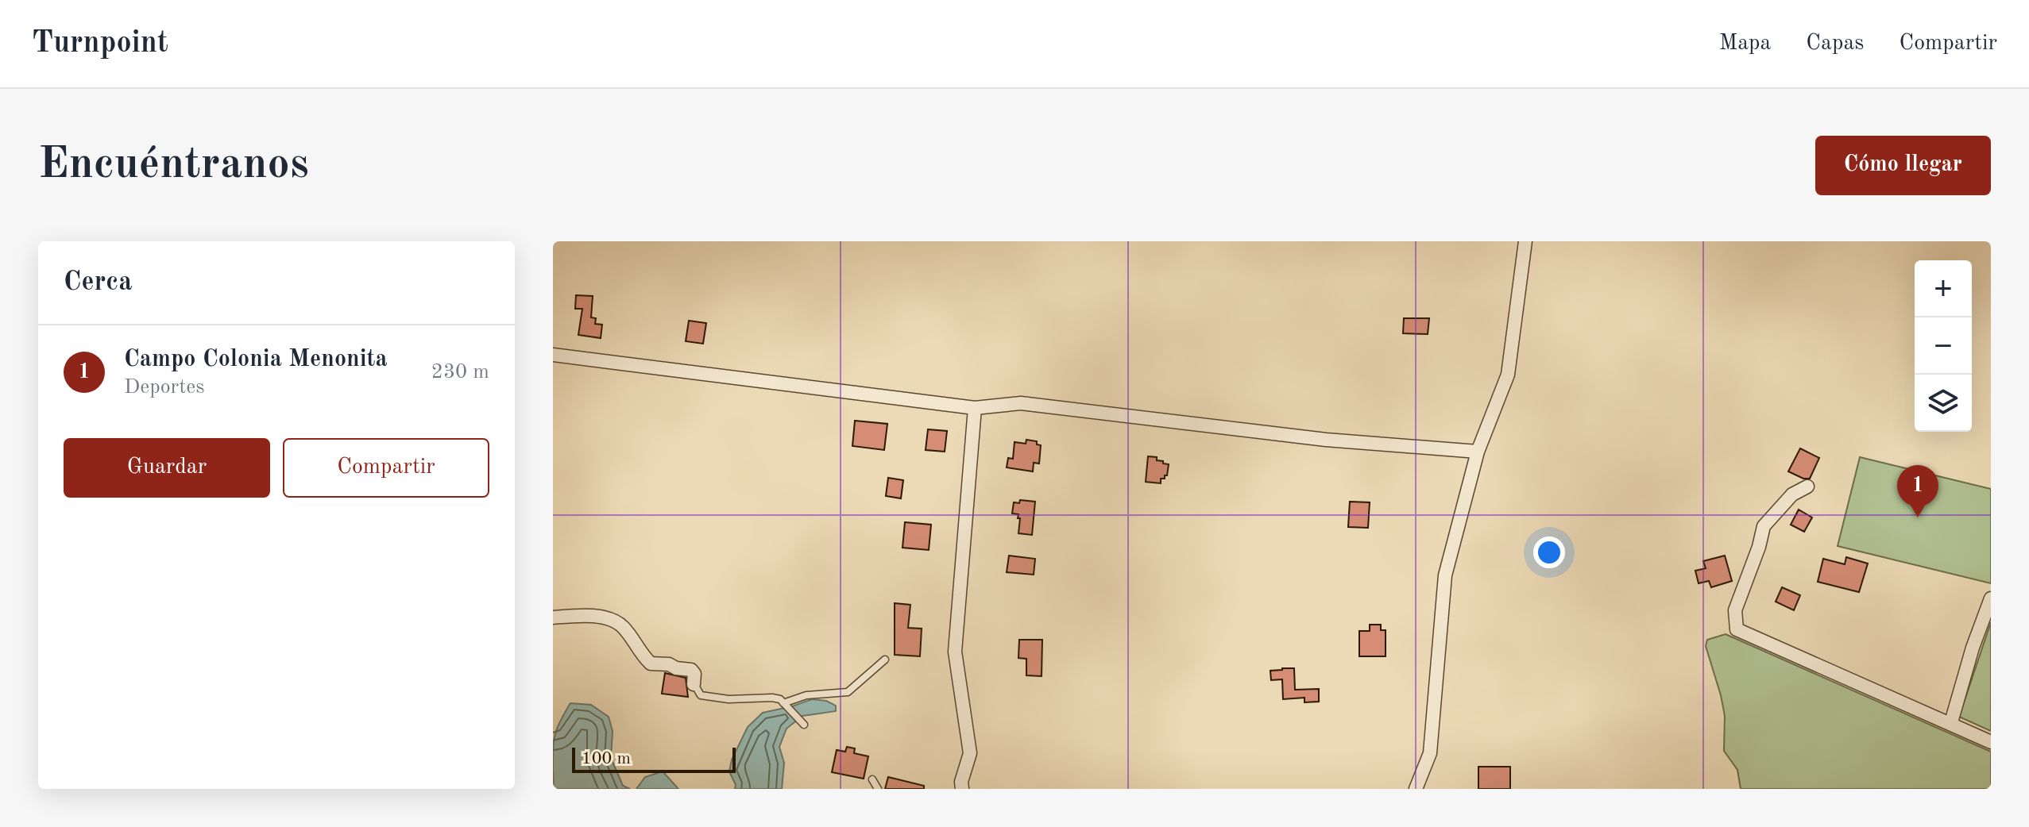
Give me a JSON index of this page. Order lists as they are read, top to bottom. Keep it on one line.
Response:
{"scale_bar":"100 m","page":{"header":"Turnpoint","nav":["Mapa","Capas","Compartir"],"buttons":["Cómo llegar",["Guardar","Compartir"]],"title":"Encuéntranos","heading":"Cerca","map_buttons":["+","−"],"list":[{"mark":"1","name":"Campo Colonia Menonita","note":"Deportes","value":"230 m"}],"pins":"1","scale":"100 m"}}
